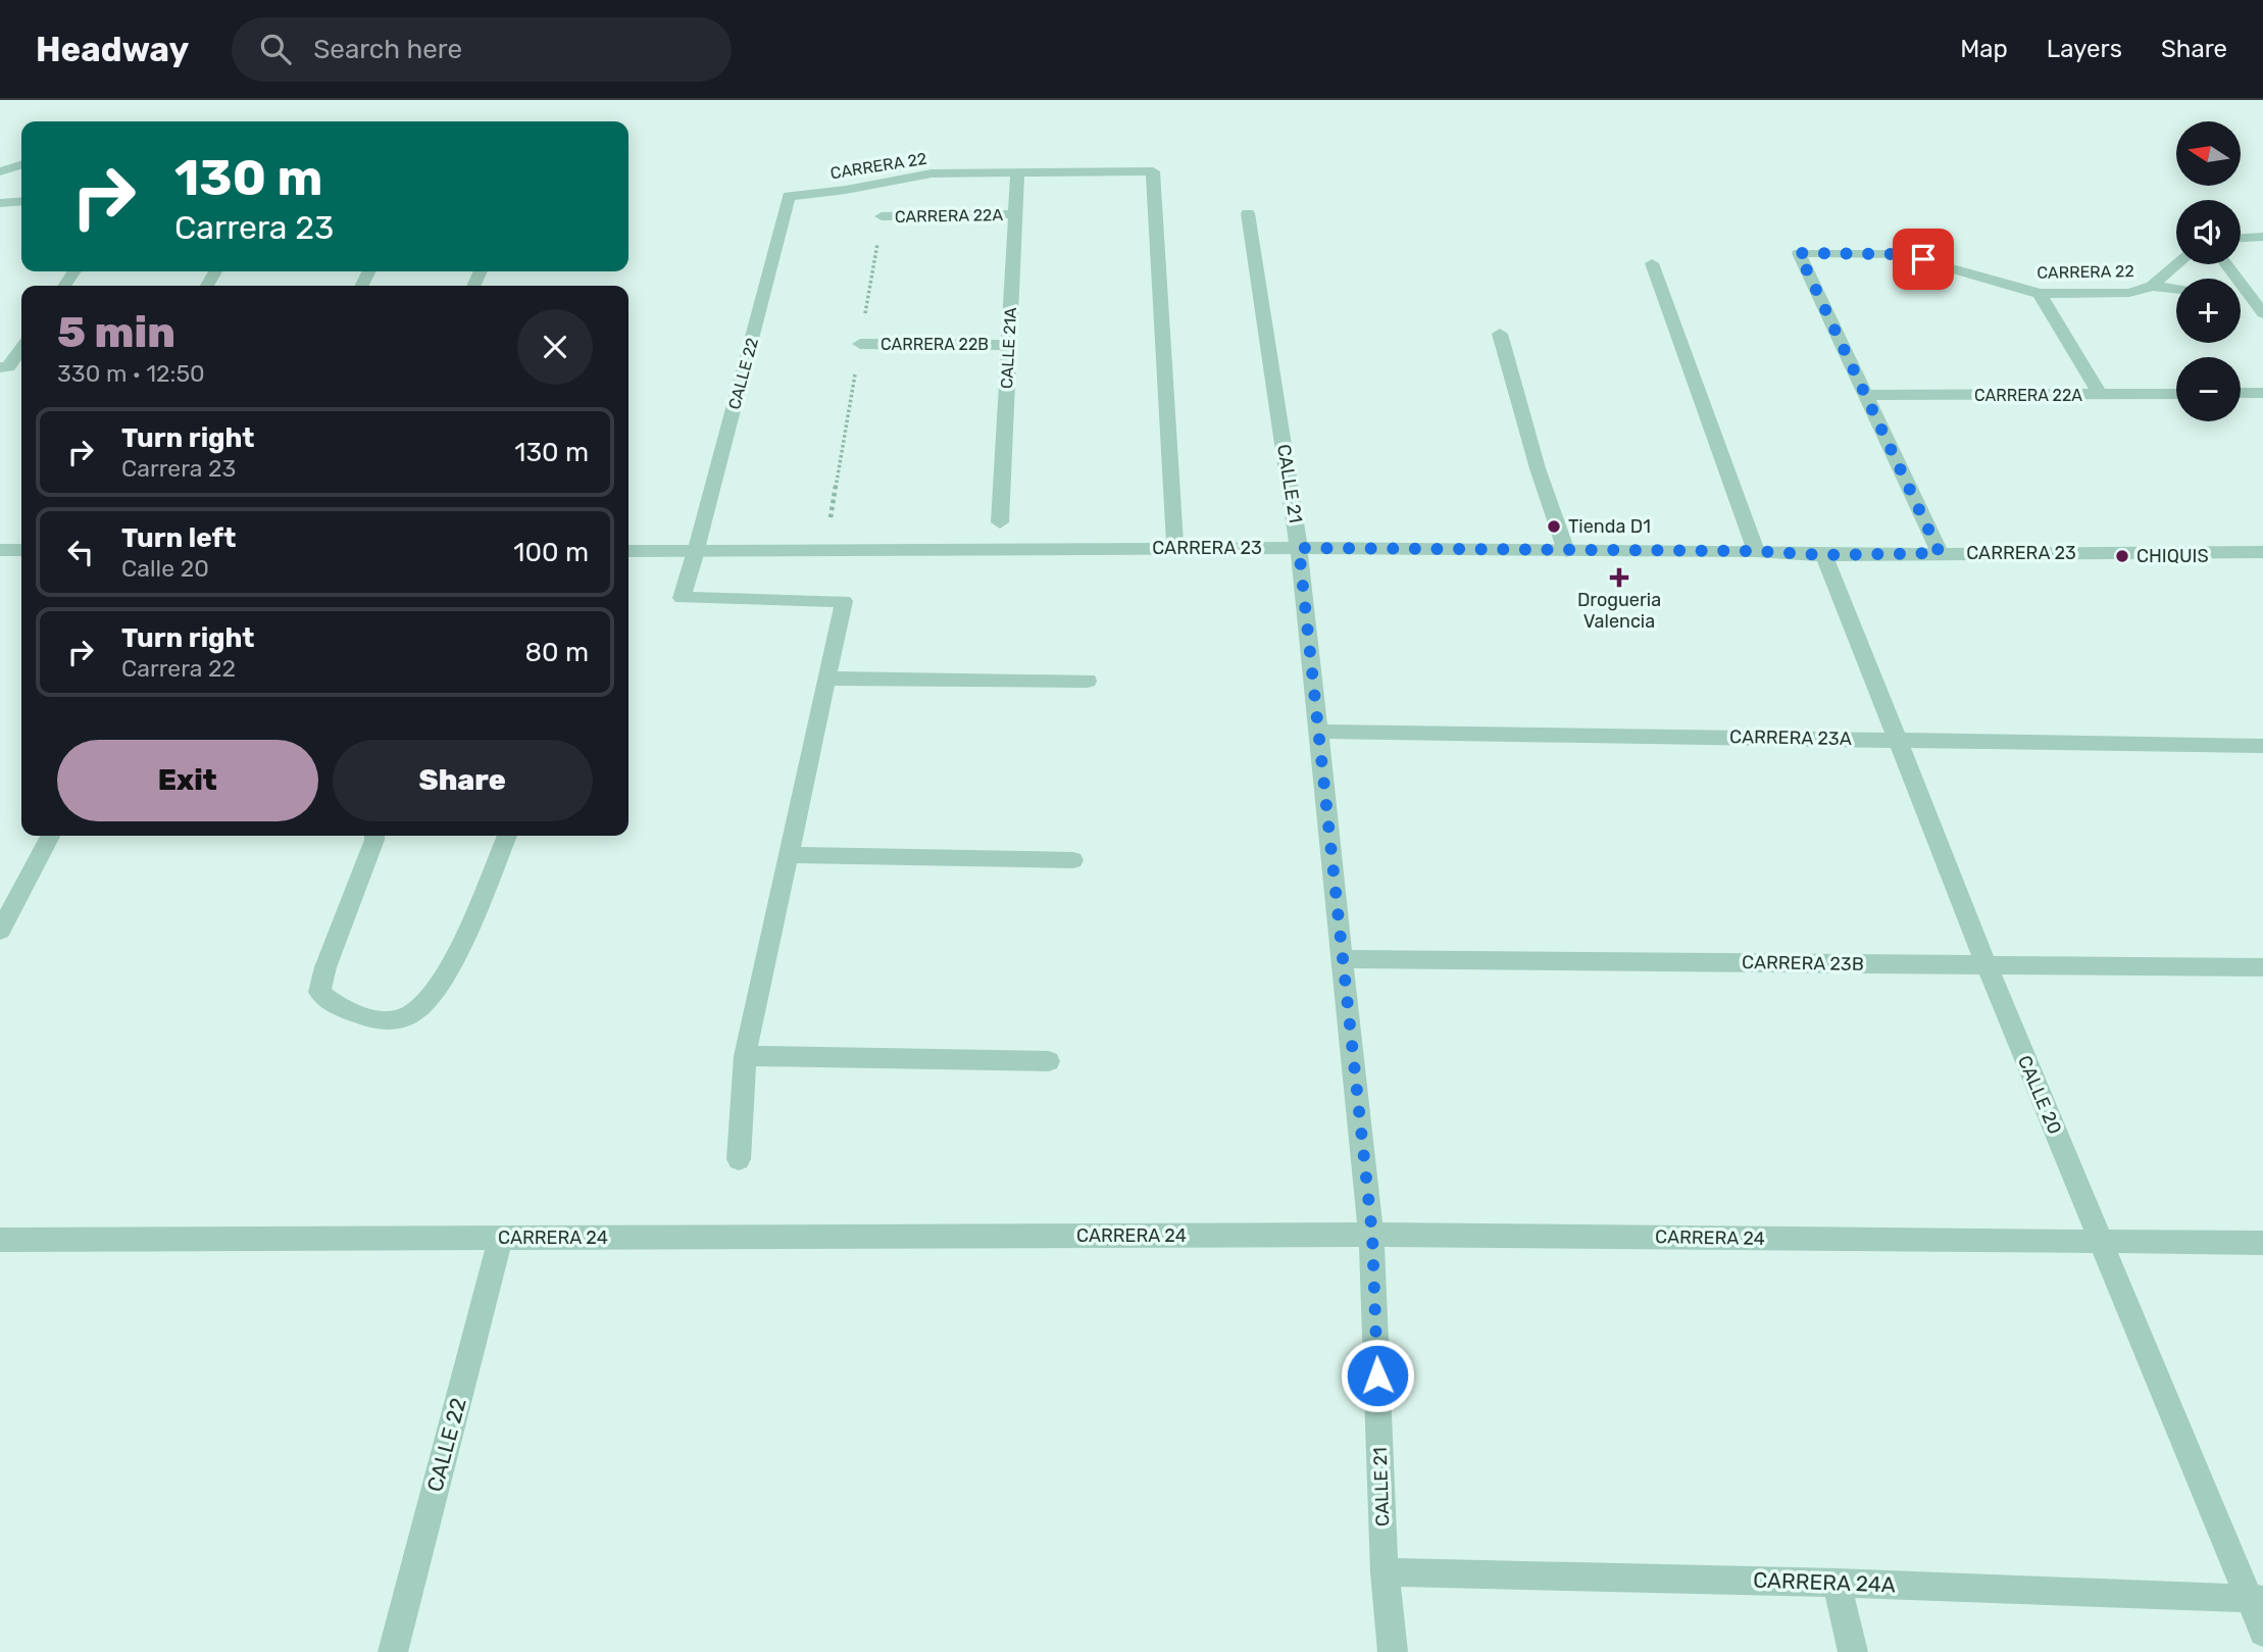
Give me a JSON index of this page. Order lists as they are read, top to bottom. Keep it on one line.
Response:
{"streets":{"street":["CARRERA 22","CARRERA 22A","CARRERA 22B","CALLE 21A","CALLE 22","CALLE 21","CARRERA 23","CARRERA 23A","CARRERA 23B","CALLE 20","CARRERA 24","CARRERA 24A"]},"crossings":[["CARRERA 22","CARRERA 22A"],["CARRERA 22","CALLE 21A"],["CARRERA 22","CALLE 22"],["CARRERA 22","CARRERA 23"],["CARRERA 22A","CALLE 21A"],["CARRERA 22B","CALLE 21A"],["CALLE 22","CARRERA 23"],["CALLE 22","CARRERA 24"],["CALLE 21","CARRERA 23"],["CALLE 21","CARRERA 23A"],["CALLE 21","CARRERA 23B"],["CALLE 21","CARRERA 24"],["CALLE 21","CARRERA 24A"],["CARRERA 23","CALLE 20"],["CARRERA 23A","CALLE 20"],["CARRERA 23B","CALLE 20"],["CALLE 20","CARRERA 24"],["CALLE 20","CARRERA 24A"]],"places":{"other":["Tienda D1","CHIQUIS"],"health":["Drogueria Valencia"]},"north":"left","page":{"header":"Headway","search":"Search here","nav":["Map","Layers","Share"],"map_buttons":["+","−"],"turn":["130 m","Carrera 23"],"heading":["5 min","330 m · 12:50"],"list":[{"name":"Turn right","note":"Carrera 23","value":"130 m"},{"name":"Turn left","note":"Calle 20","value":"100 m"},{"name":"Turn right","note":"Carrera 22","value":"80 m"}],"buttons":["Exit","Share"]}}
